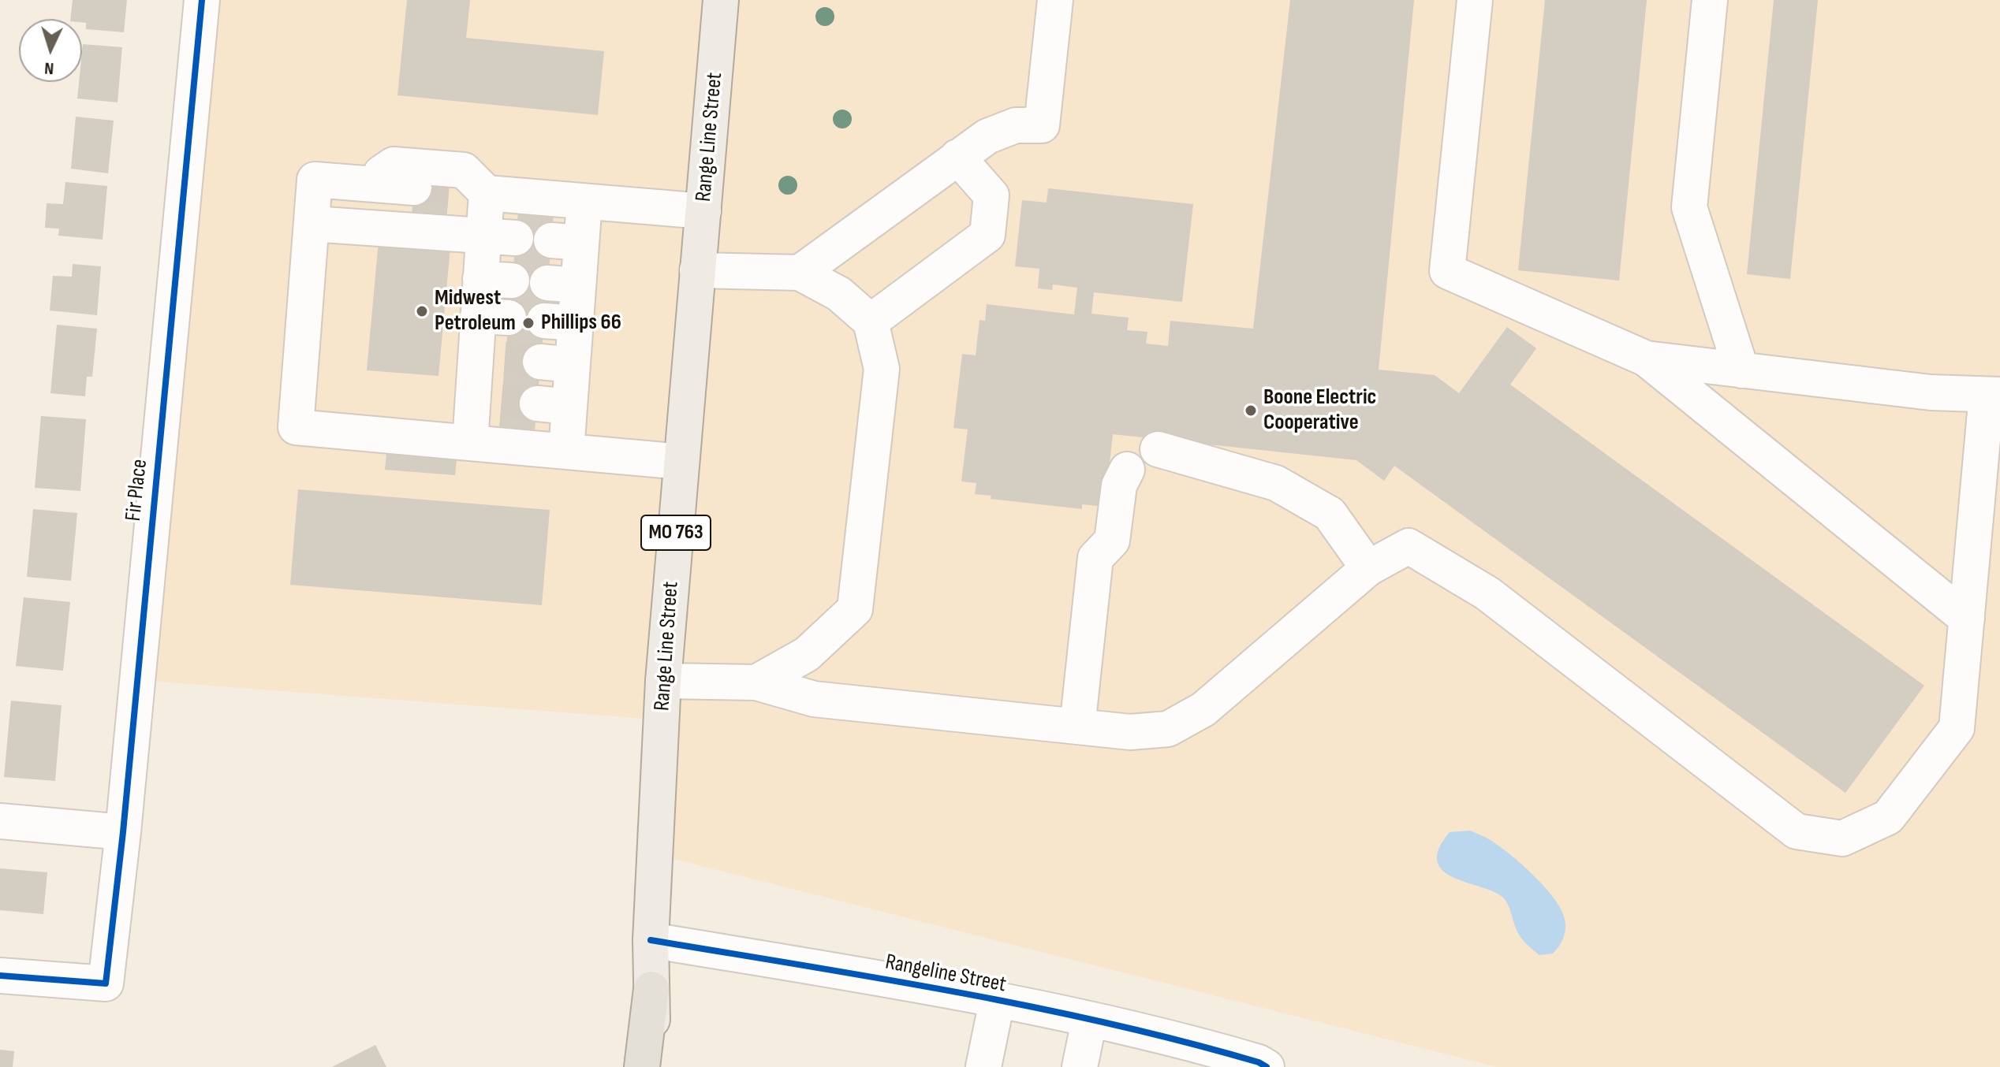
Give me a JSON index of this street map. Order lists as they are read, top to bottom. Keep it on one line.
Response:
{"streets":{"main road":["Range Line Street","MO 763"],"street":["Fir Place","Rangeline Street"]},"crossings":[["Range Line Street","Rangeline Street"]],"places":["Midwest Petroleum","Phillips 66","Boone Electric Cooperative"],"north":"bottom"}
